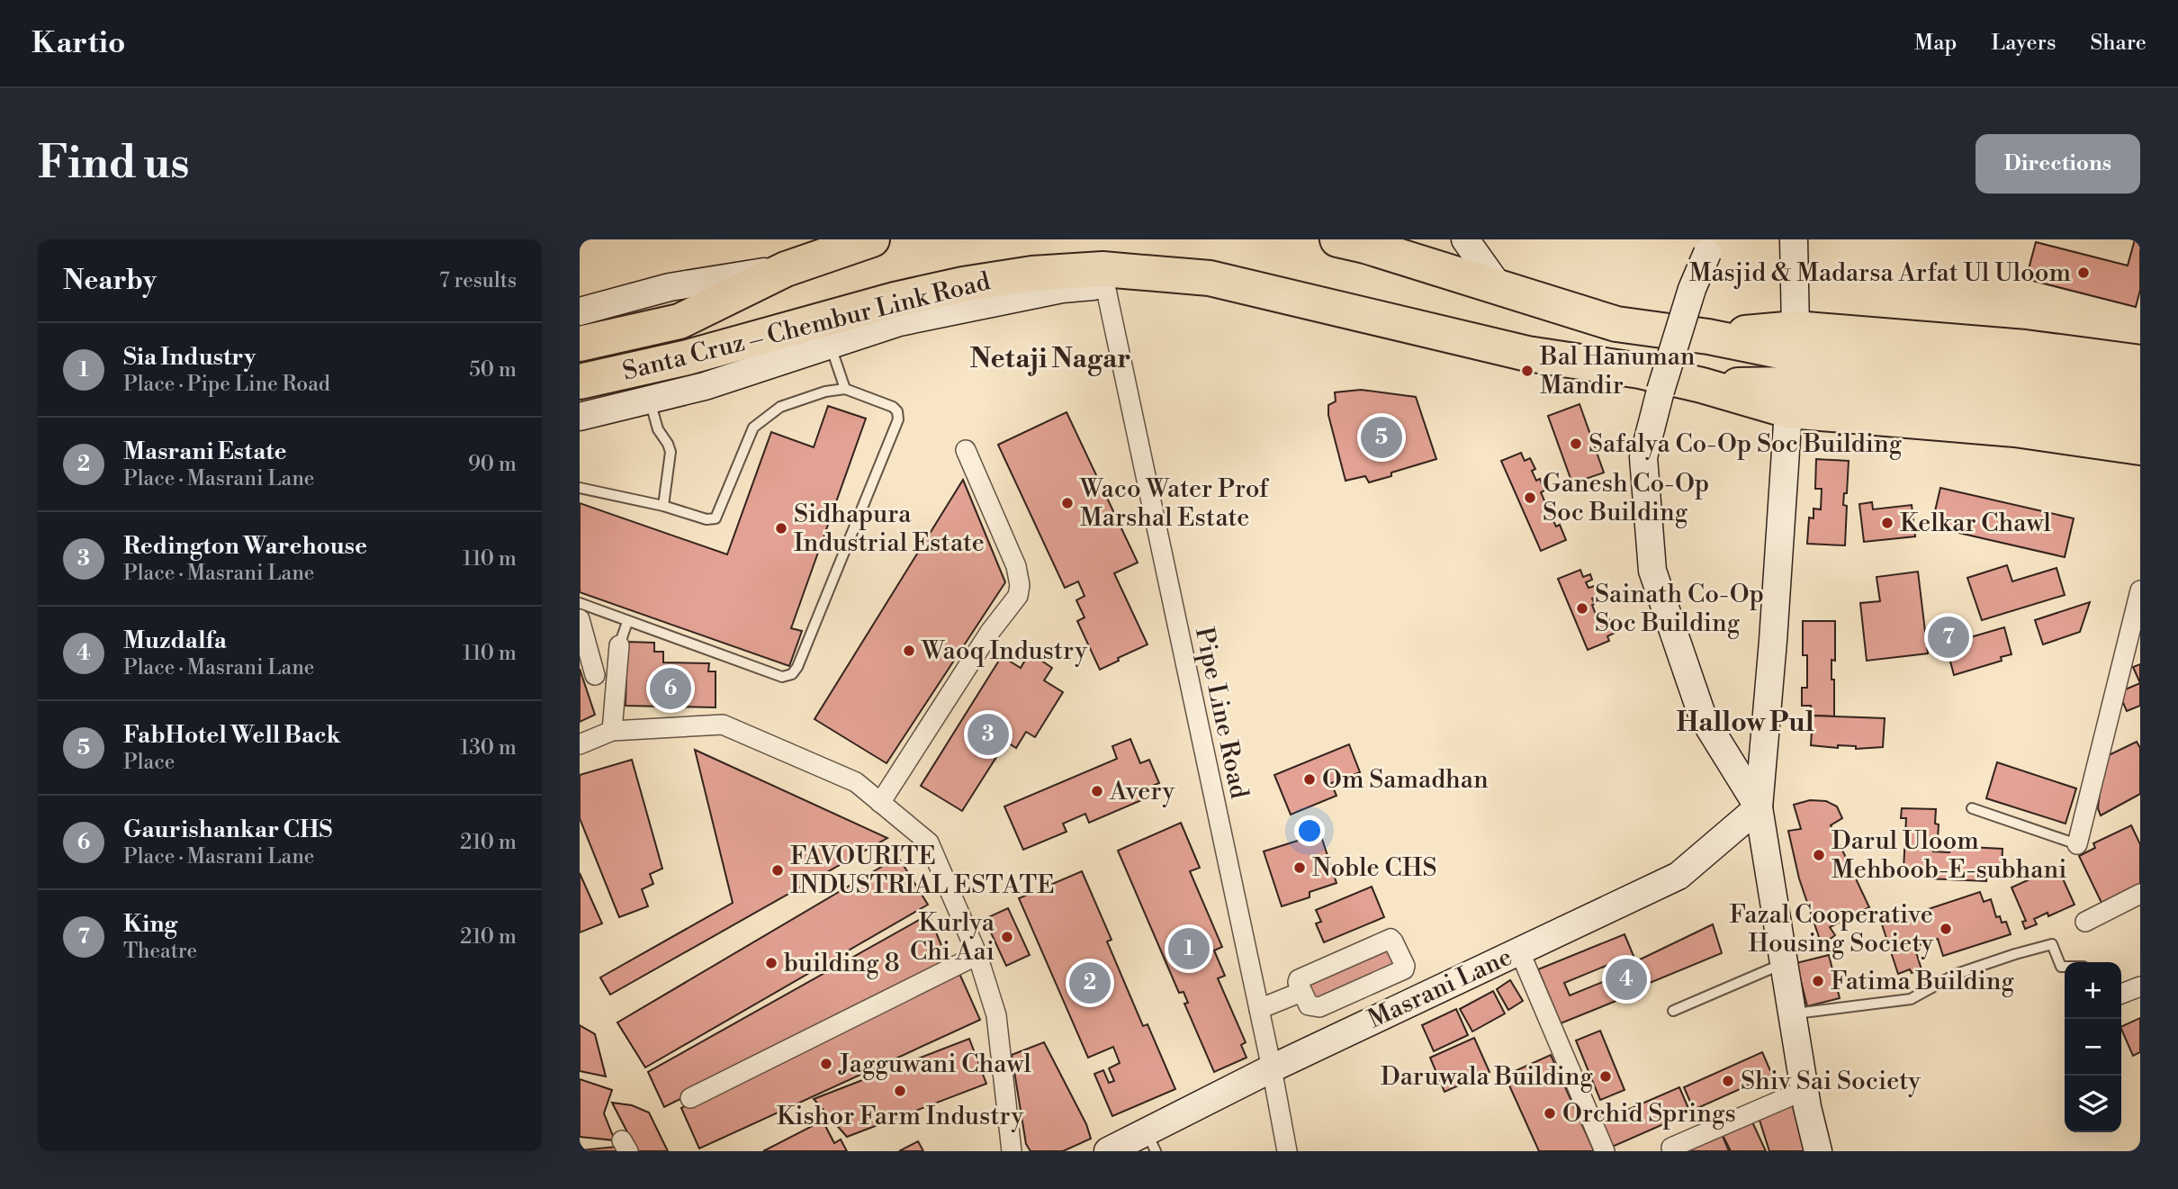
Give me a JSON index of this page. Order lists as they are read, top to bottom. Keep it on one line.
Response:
{"streets":{"highway":["Santa Cruz – Chembur Link Road"],"street":["Pipe Line Road","Masrani Lane"]},"crossings":[["Santa Cruz – Chembur Link Road","Pipe Line Road"],["Pipe Line Road","Masrani Lane"]],"districts":["Netaji Nagar","Hallow Pul"],"places":["Masjid & Madarsa Arfat Ul Uloom","Bal Hanuman Mandir","Safalya Co-Op Soc Building","Ganesh Co-Op Soc Building","Waco Water Prof Marshal Estate","Kelkar Chawl","Sidhapura Industrial Estate","Sainath Co-Op Soc Building","Waoq Industry","Om Samadhan","Avery","Darul Uloom Mehboob-E-subhani","Noble CHS","FAVOURITE INDUSTRIAL ESTATE","Fazal Cooperative Housing Society","Kurlya Chi Aai","building 8","Fatima Building","Jagguwani Chawl","Daruwala Building","Shiv Sai Society","Kishor Farm Industry","Orchid Springs"],"page":{"header":"Kartio","nav":["Map","Layers","Share"],"buttons":"Directions","title":"Find us","heading":["Nearby","7 results"],"list":[{"mark":"1","name":"Sia Industry","note":"Place · Pipe Line Road","value":"50 m"},{"mark":"2","name":"Masrani Estate","note":"Place · Masrani Lane","value":"90 m"},{"mark":"3","name":"Redington Warehouse","note":"Place · Masrani Lane","value":"110 m"},{"mark":"4","name":"Muzdalfa","note":"Place · Masrani Lane","value":"110 m"},{"mark":"5","name":"FabHotel Well Back","note":"Place","value":"130 m"},{"mark":"6","name":"Gaurishankar CHS","note":"Place · Masrani Lane","value":"210 m"},{"mark":"7","name":"King","note":"Theatre","value":"210 m"}],"pins":["5","7","6","3","1","4","2"],"map_buttons":["+","−"]}}
